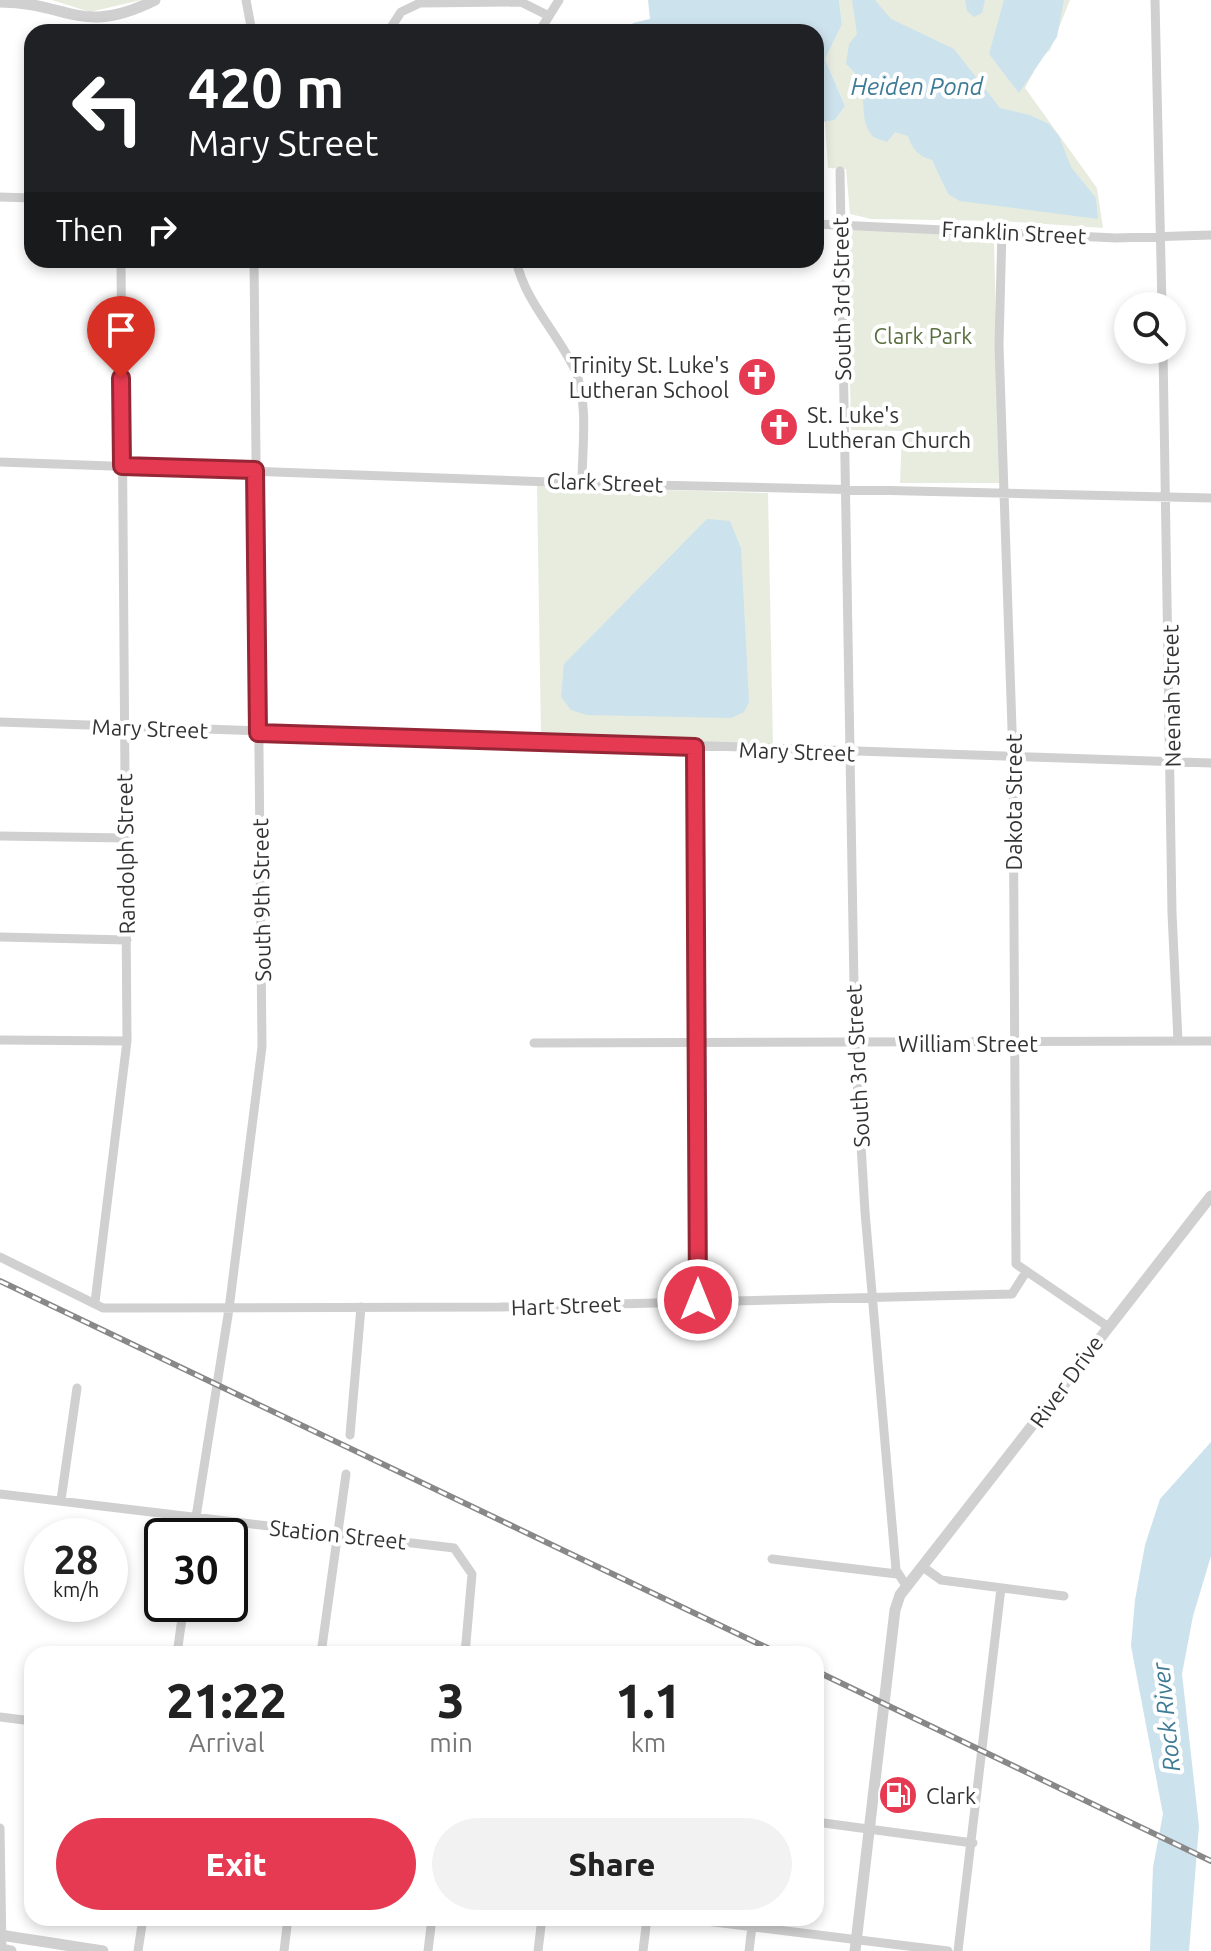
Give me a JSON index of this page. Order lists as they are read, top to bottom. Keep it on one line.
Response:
{"streets":{"street":["Franklin Street","South 3rd Street","Clark Street","Neenah Street","Mary Street","Dakota Street","Randolph Street","South 9th Street","William Street","Hart Street","River Drive","Station Street"]},"crossings":[["Franklin Street","South 3rd Street"],["Franklin Street","Dakota Street"],["South 3rd Street","Clark Street"],["South 3rd Street","Mary Street"],["South 3rd Street","William Street"],["South 3rd Street","Hart Street"],["Clark Street","Neenah Street"],["Clark Street","Dakota Street"],["Clark Street","Randolph Street"],["Clark Street","South 9th Street"],["Neenah Street","Mary Street"],["Neenah Street","William Street"],["Mary Street","Dakota Street"],["Mary Street","Randolph Street"],["Mary Street","South 9th Street"],["Dakota Street","William Street"],["Dakota Street","Hart Street"],["Randolph Street","Hart Street"],["South 9th Street","Hart Street"],["South 9th Street","Station Street"]],"water":["Heiden Pond","Rock River"],"parks":["Clark Park"],"places":{"church":["Trinity St. Luke's Lutheran School","St. Luke's Lutheran Church"],"fuel station":["Clark"]},"page":{"turn":["420 m","Mary Street"],"then":"Then","speed":"28 km/h","limit":"30","eta":["21:22","Arrival","3","min","1.1","km"],"buttons":["Exit","Share"]}}
